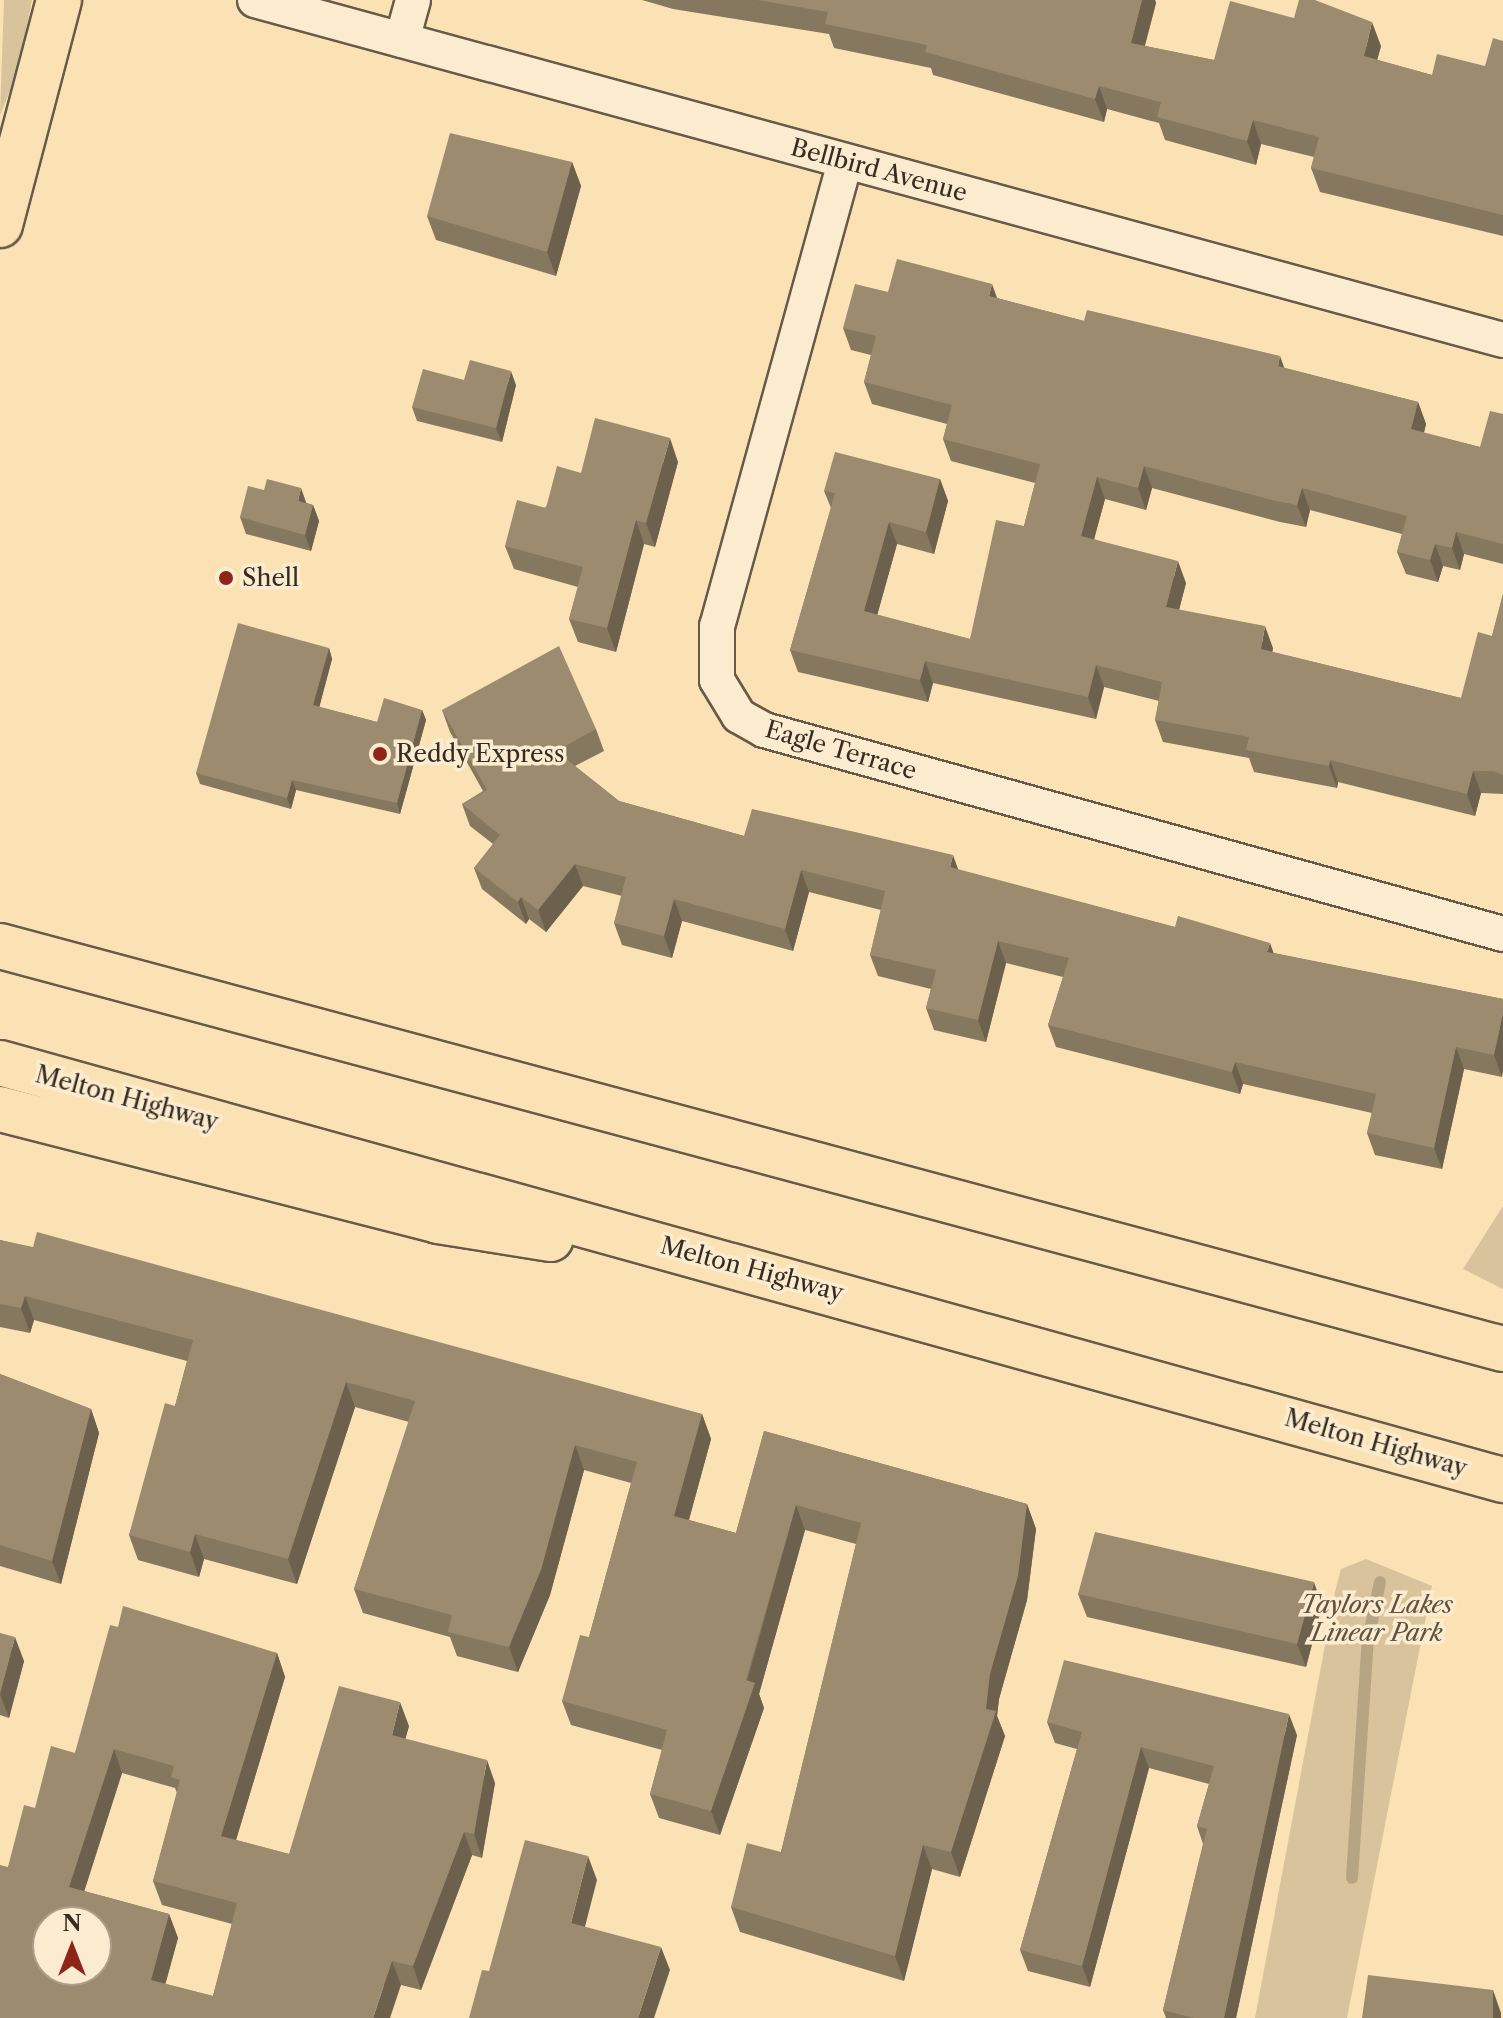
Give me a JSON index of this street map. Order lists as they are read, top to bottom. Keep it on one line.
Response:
{"streets":{"main road":["Melton Highway"],"street":["Bellbird Avenue","Eagle Terrace"]},"crossings":[["Bellbird Avenue","Eagle Terrace"]],"parks":["Taylors Lakes Linear Park"],"places":["Shell","Reddy Express"],"north":"top"}
